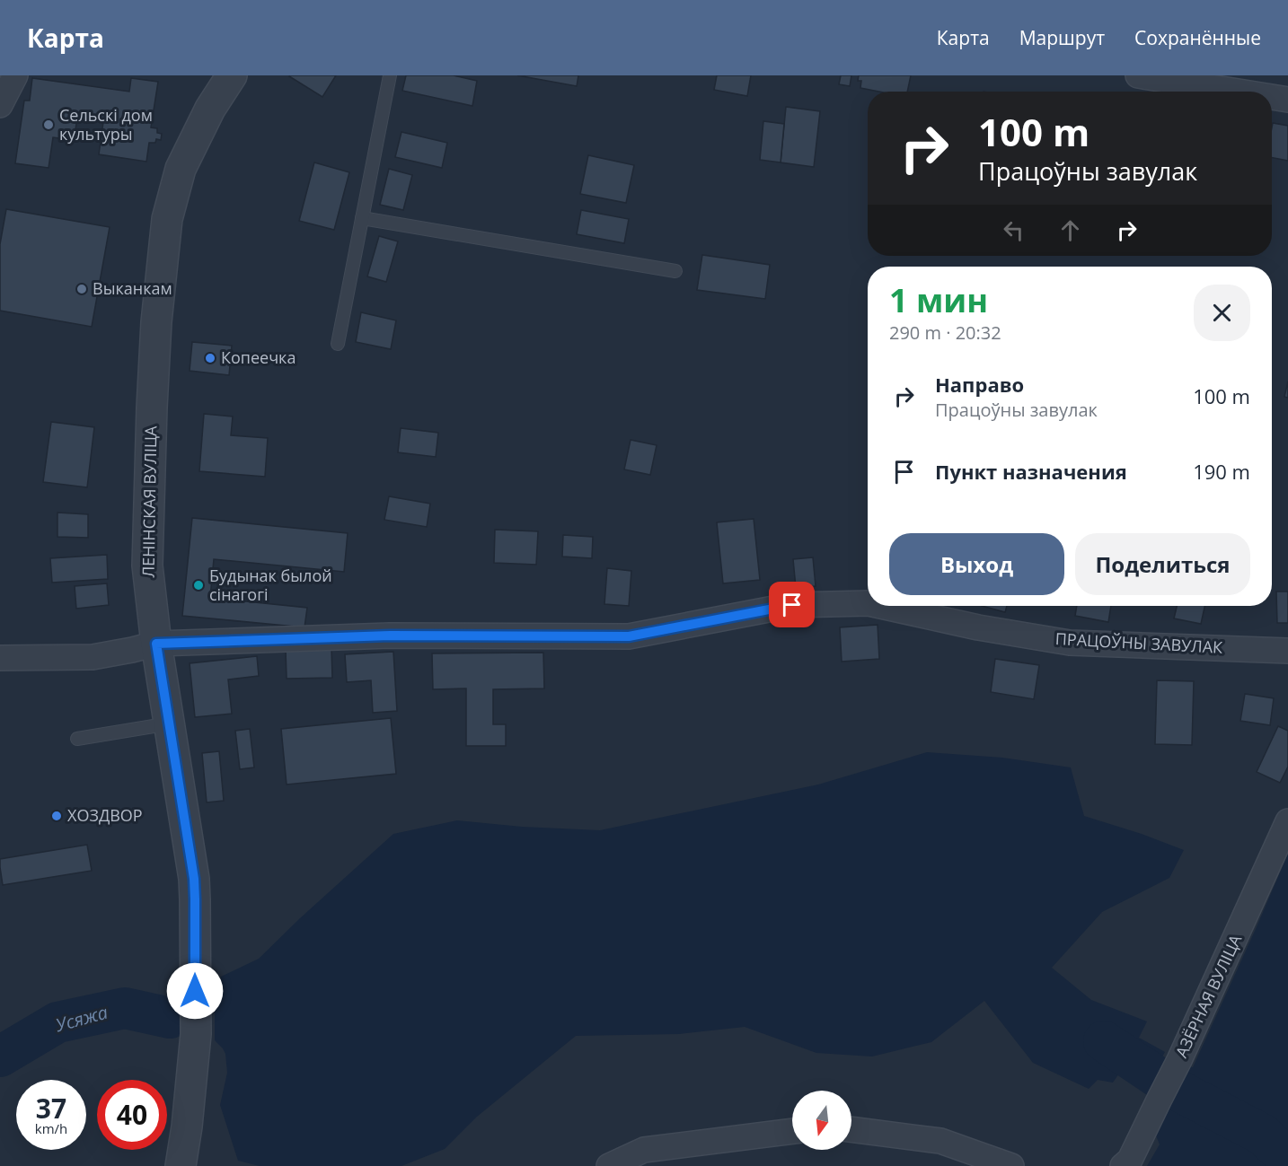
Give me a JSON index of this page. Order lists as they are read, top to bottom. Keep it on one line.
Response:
{"streets":{"street":["ЛЕНІНСКАЯ ВУЛІЦА","ПРАЦОЎНЫ ЗАВУЛАК","АЗЁРНАЯ ВУЛІЦА"]},"crossings":[["ЛЕНІНСКАЯ ВУЛІЦА","ПРАЦОЎНЫ ЗАВУЛАК"]],"water":["Усяжа"],"places":["Сельскі дом культуры","Выканкам","Копеечка","Будынак былой сінагогі","ХОЗДВОР"],"north":"bottom","page":{"header":"Карта","nav":["Карта","Маршрут","Сохранённые"],"turn":["100 m","Працоўны завулак"],"heading":["1 мин","290 m · 20:32"],"list":[{"name":"Направо","note":"Працоўны завулак","value":"100 m"},{"name":"Пункт назначения","value":"190 m"}],"buttons":["Выход","Поделиться"],"speed":"37 km/h","limit":"40"}}
